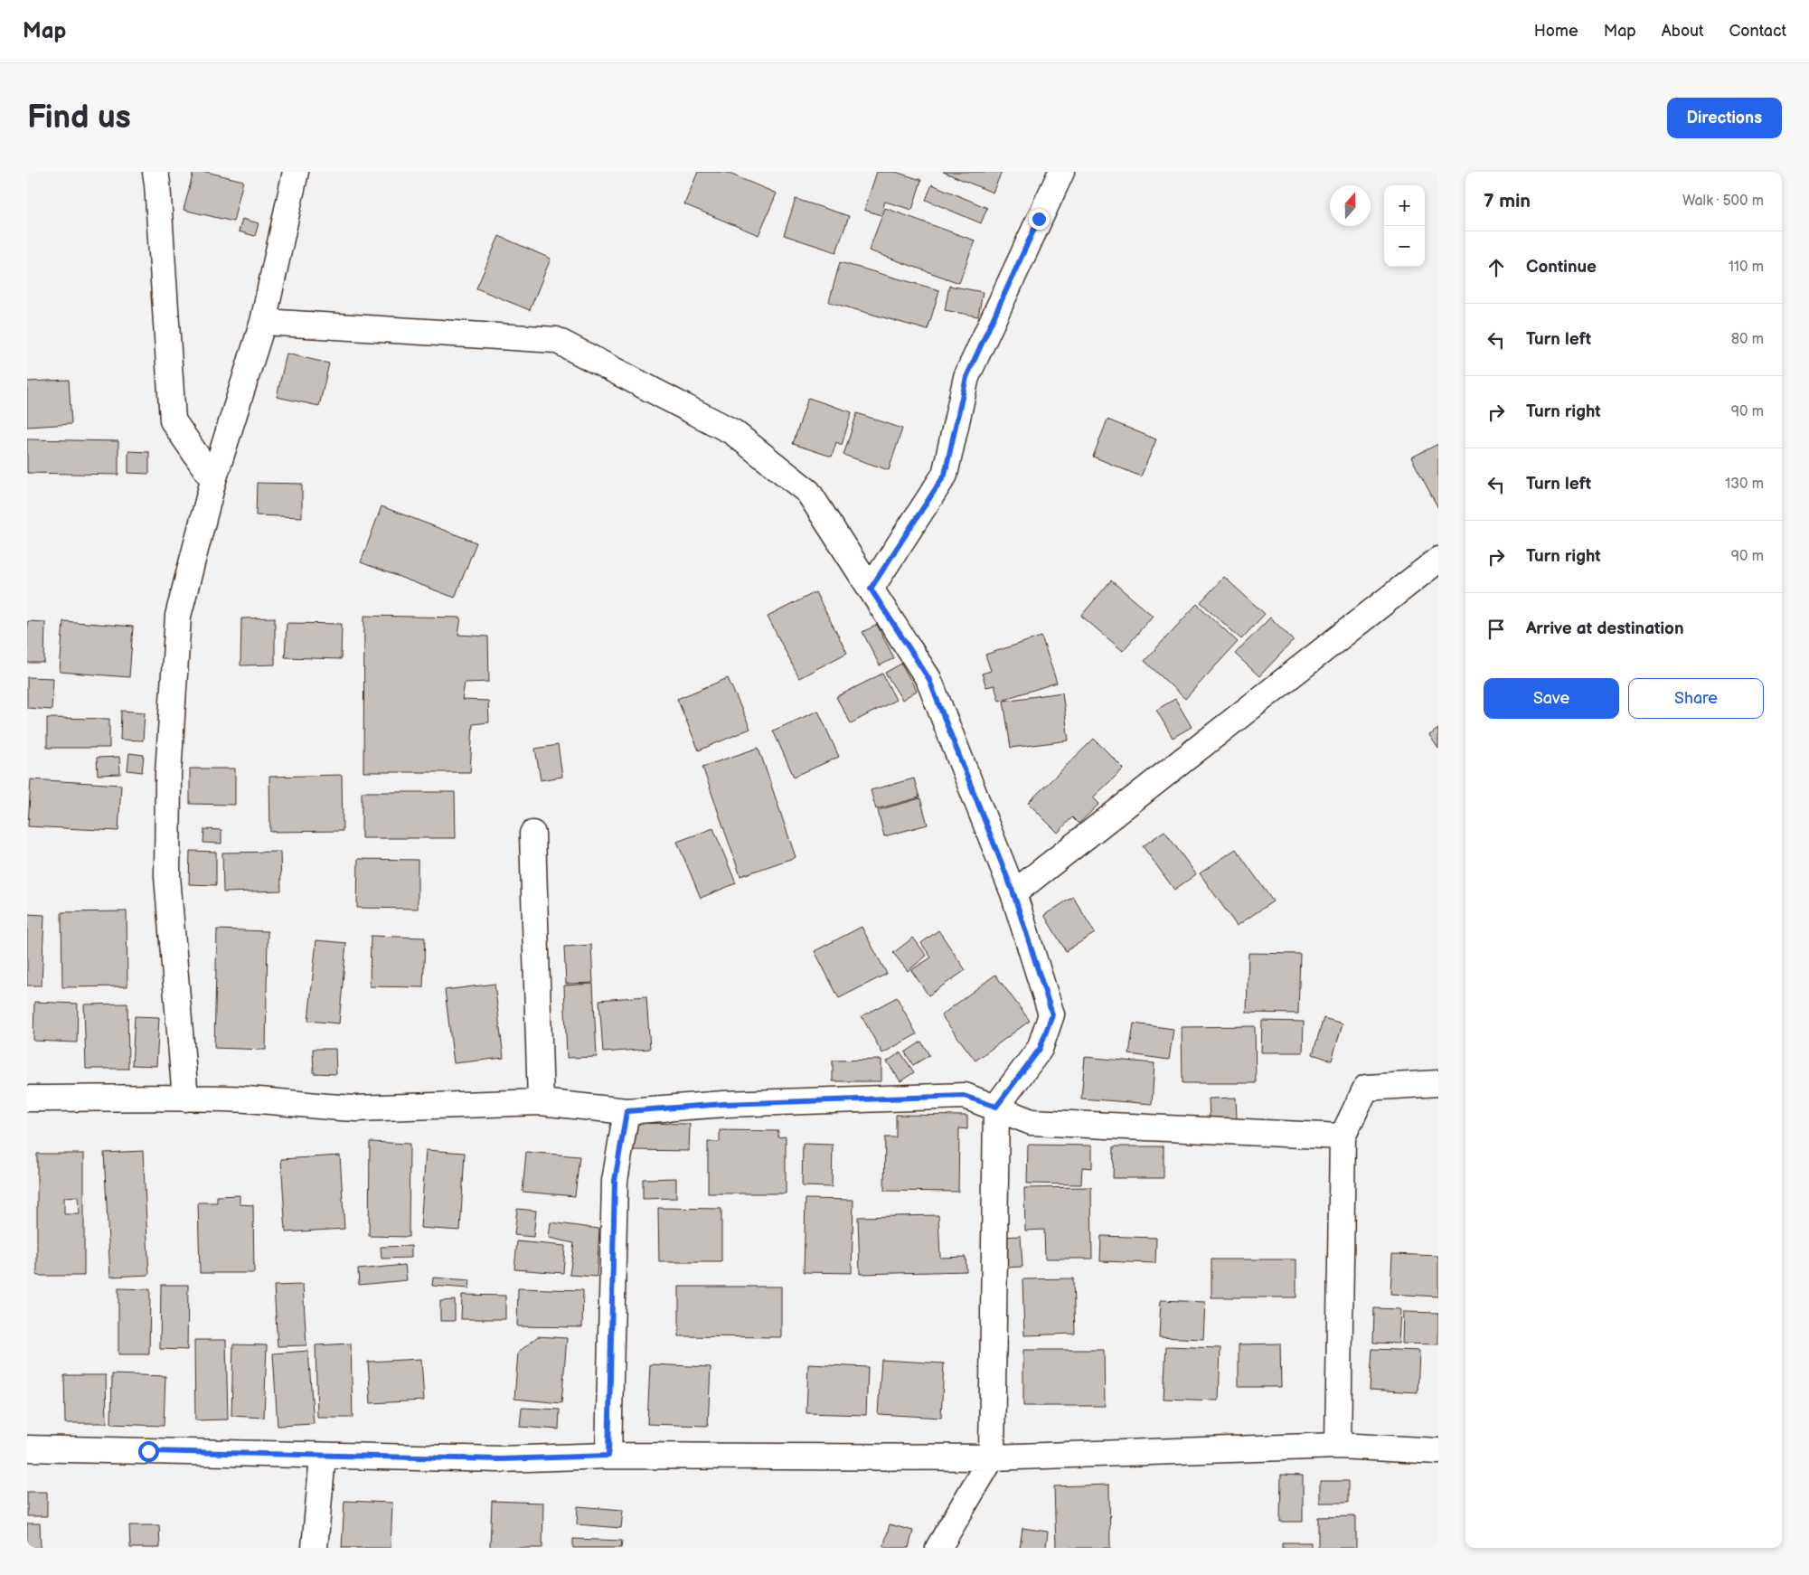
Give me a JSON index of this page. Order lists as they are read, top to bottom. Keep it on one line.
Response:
{"north":"top","page":{"header":"Map","nav":["Home","Map","About","Contact"],"buttons":["Directions",["Save","Share"]],"title":"Find us","heading":["7 min","Walk · 500 m"],"map_buttons":["+","−"],"list":[["Continue","110 m"],["Turn left","80 m"],["Turn right","90 m"],["Turn left","130 m"],["Turn right","90 m"],"Arrive at destination"]}}
